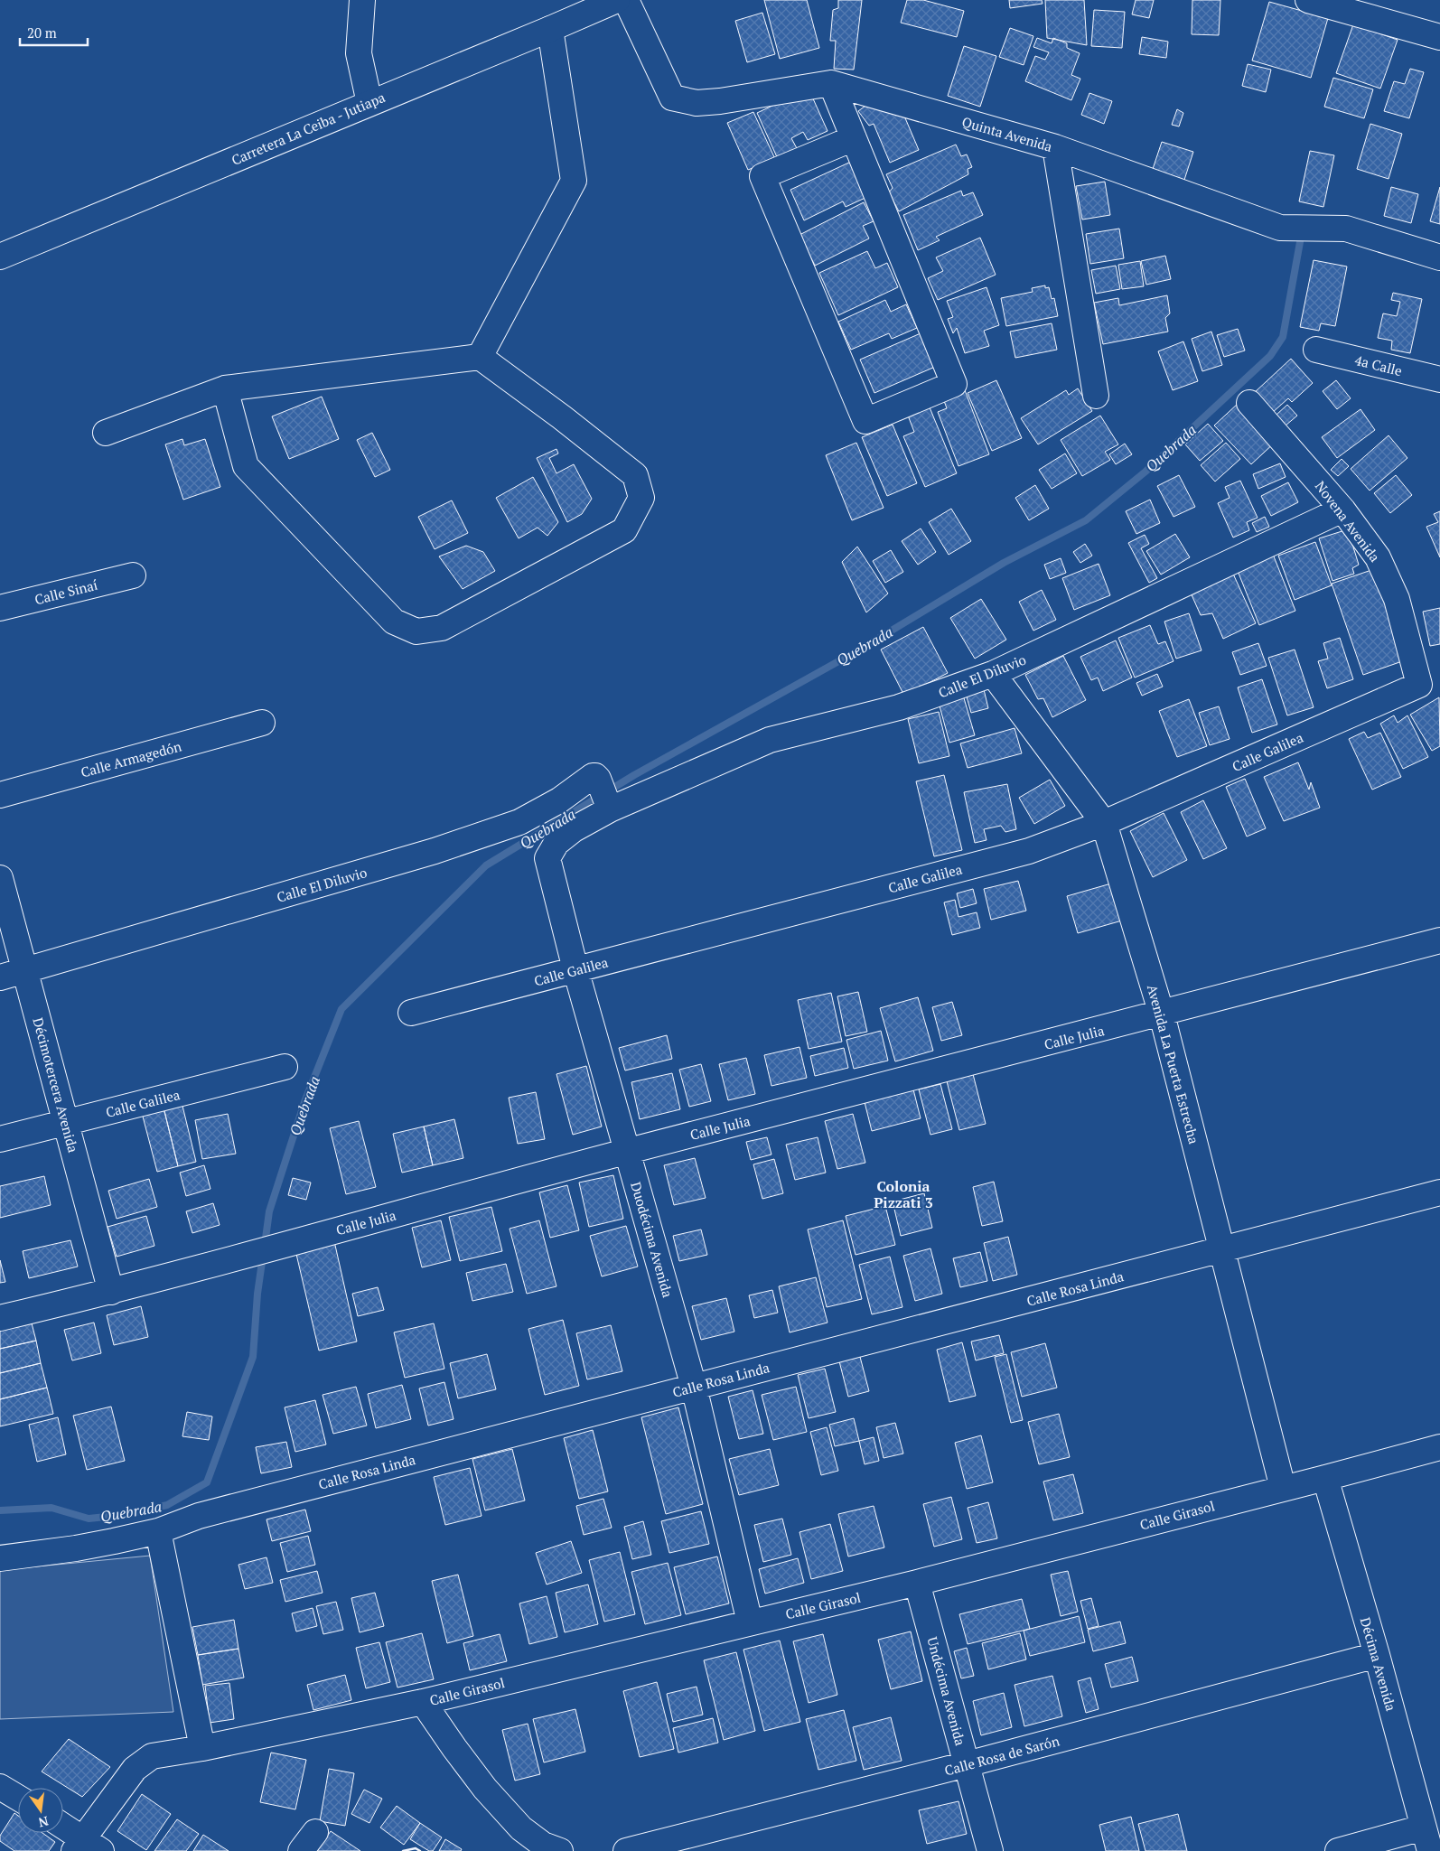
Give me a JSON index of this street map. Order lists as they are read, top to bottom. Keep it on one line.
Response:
{"streets":{"street":["Carretera La Ceiba - Jutiapa","Quinta Avenida","4a Calle","Novena Avenida","Calle Sinaí","Calle El Diluvio","Calle Galilea","Calle Armagedón","Calle Julia","Avenida La Puerta Estrecha","Décimotercera Avenida","Duodécima Avenida","Calle Rosa Linda","Calle Girasol","Décima Avenida","Undécima Avenida","Calle Rosa de Sarón"]},"crossings":[["Carretera La Ceiba - Jutiapa","Quinta Avenida"],["Novena Avenida","Calle El Diluvio"],["Novena Avenida","Calle Galilea"],["Calle El Diluvio","Avenida La Puerta Estrecha"],["Calle El Diluvio","Décimotercera Avenida"],["Calle El Diluvio","Duodécima Avenida"],["Calle Galilea","Avenida La Puerta Estrecha"],["Calle Galilea","Décimotercera Avenida"],["Calle Galilea","Duodécima Avenida"],["Calle Julia","Avenida La Puerta Estrecha"],["Calle Julia","Décimotercera Avenida"],["Calle Julia","Duodécima Avenida"],["Avenida La Puerta Estrecha","Calle Rosa Linda"],["Avenida La Puerta Estrecha","Calle Girasol"],["Duodécima Avenida","Calle Rosa Linda"],["Duodécima Avenida","Calle Girasol"],["Calle Girasol","Décima Avenida"],["Calle Girasol","Undécima Avenida"],["Décima Avenida","Calle Rosa de Sarón"],["Undécima Avenida","Calle Rosa de Sarón"]],"districts":["Colonia Pizzati 3"],"water":["Quebrada"],"scale_bar":"20 m","north":"bottom"}
